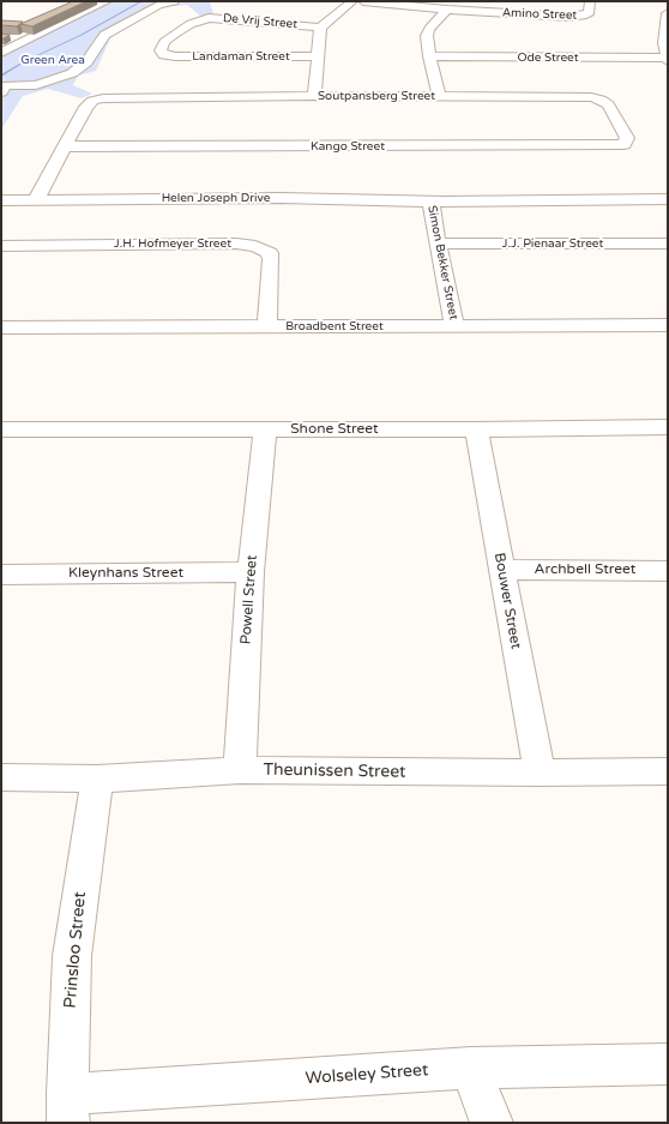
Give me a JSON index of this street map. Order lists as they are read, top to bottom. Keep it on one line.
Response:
{"streets":{"street":["Amino Street","De Vrij Street","Landaman Street","Ode Street","Soutpansberg Street","Kango Street","Helen Joseph Drive","J.H. Hofmeyer Street","J.J. Pienaar Street","Simon Bekker Street","Broadbent Street","Shone Street","Archbell Street","Kleynhans Street","Powell Street","Bouwer Street","Theunissen Street","Prinsloo Street","Wolseley Street"]},"crossings":[["De Vrij Street","Landaman Street"],["Soutpansberg Street","Kango Street"],["Helen Joseph Drive","Simon Bekker Street"],["J.H. Hofmeyer Street","Broadbent Street"],["J.J. Pienaar Street","Simon Bekker Street"],["Simon Bekker Street","Broadbent Street"],["Shone Street","Powell Street"],["Shone Street","Bouwer Street"],["Archbell Street","Bouwer Street"],["Kleynhans Street","Powell Street"],["Powell Street","Theunissen Street"],["Bouwer Street","Theunissen Street"],["Theunissen Street","Prinsloo Street"],["Prinsloo Street","Wolseley Street"]],"parks":["Green Area"]}
